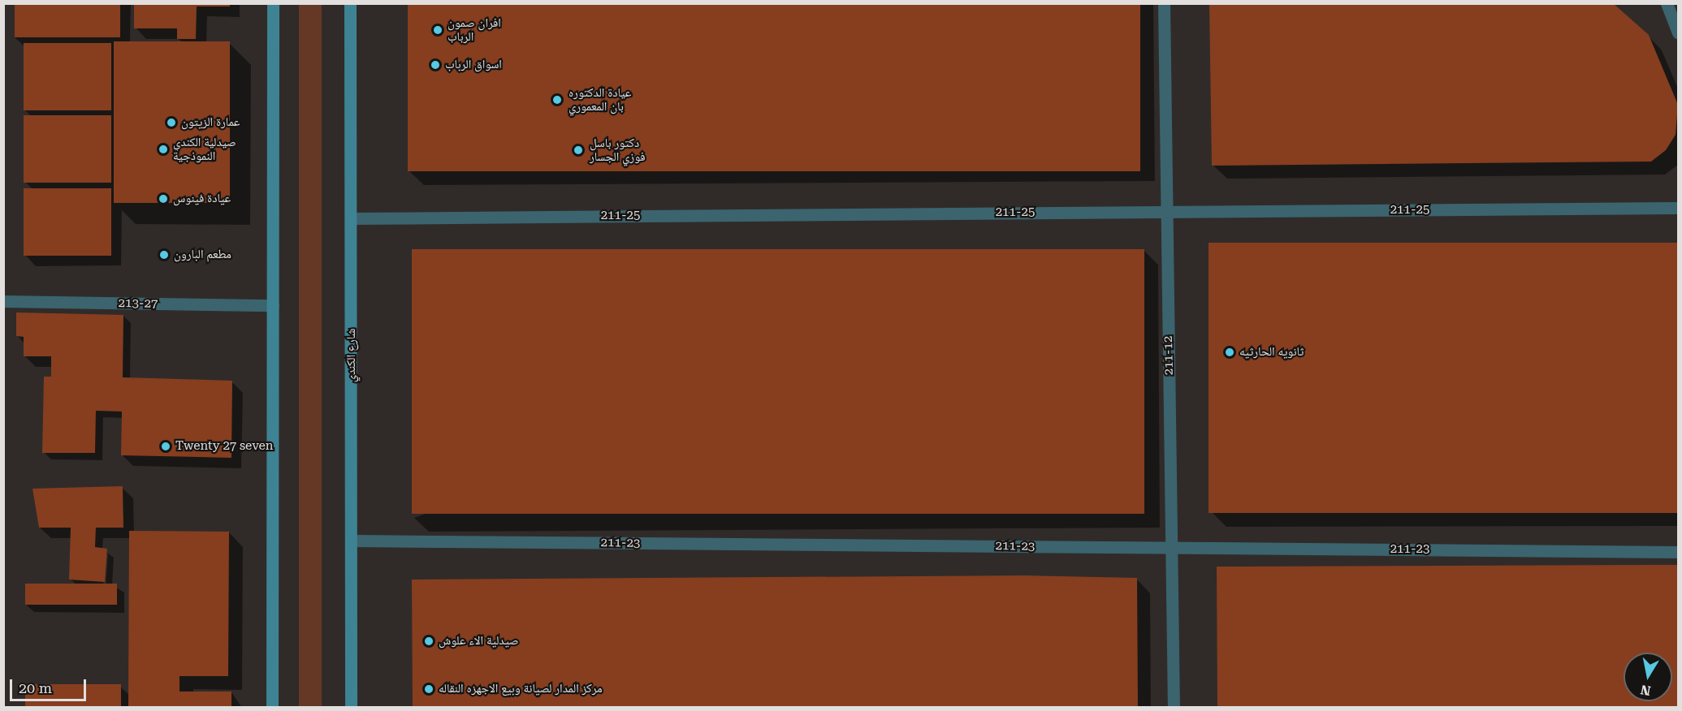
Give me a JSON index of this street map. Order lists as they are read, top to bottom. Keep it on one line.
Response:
{"streets":{"street":["211-25","213-27","شارع الكندي","211-12","211-23"]},"crossings":[["211-25","شارع الكندي"],["211-25","211-12"],["شارع الكندي","211-23"],["211-12","211-23"]],"places":["افران صمون الرباب","اسواق الرباب","عيادة الدكتوره بان المعموري","عمارة الزيتون","صيدلية الكندي النموذجية","دكتور باسل فوزي الجسار","عيادة فينوس","مطعم البارون","ثانويه الحارثيه","Twenty 27 seven","صيدلية الاء علوش","مركز المدار لصيانة وبيع الاجهزه النقاله"],"scale_bar":"20 m","north":"bottom"}
